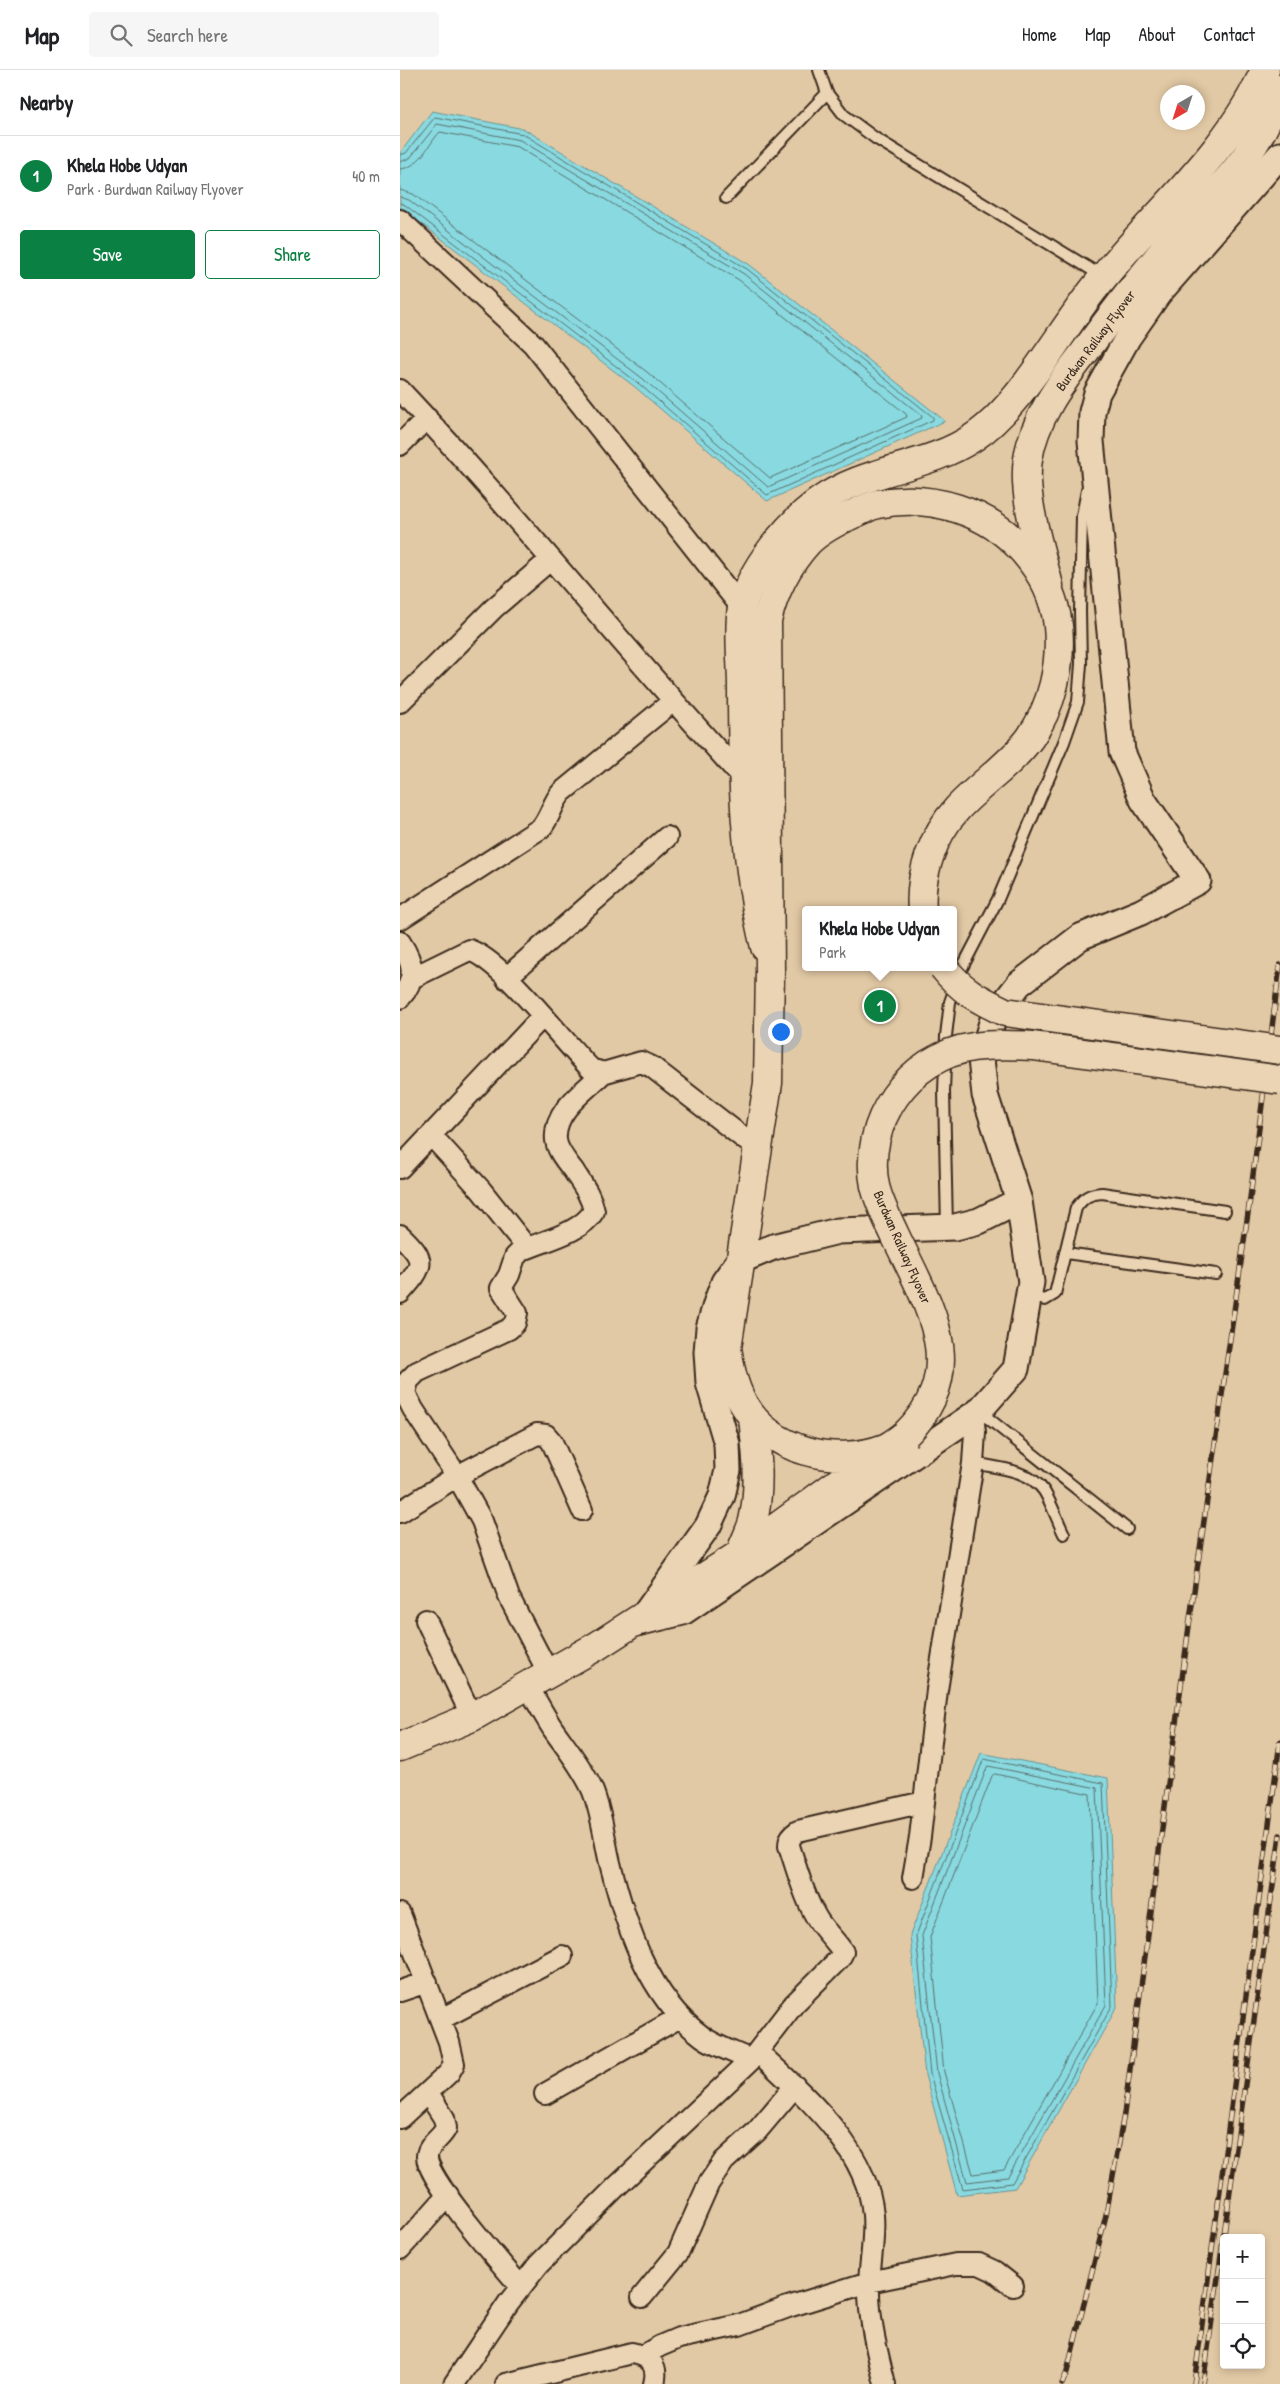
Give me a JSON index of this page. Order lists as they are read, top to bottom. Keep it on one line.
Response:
{"streets":{"main road":["Burdwan Railway Flyover"]},"north":"bottom left","page":{"header":"Map","search":"Search here","nav":["Home","Map","About","Contact"],"heading":"Nearby","list":[{"mark":"1","name":"Khela Hobe Udyan","note":"Park · Burdwan Railway Flyover","value":"40 m"}],"buttons":["Save","Share"],"popup":["Khela Hobe Udyan","Park"],"pins":"1","map_buttons":["+","−"]}}
